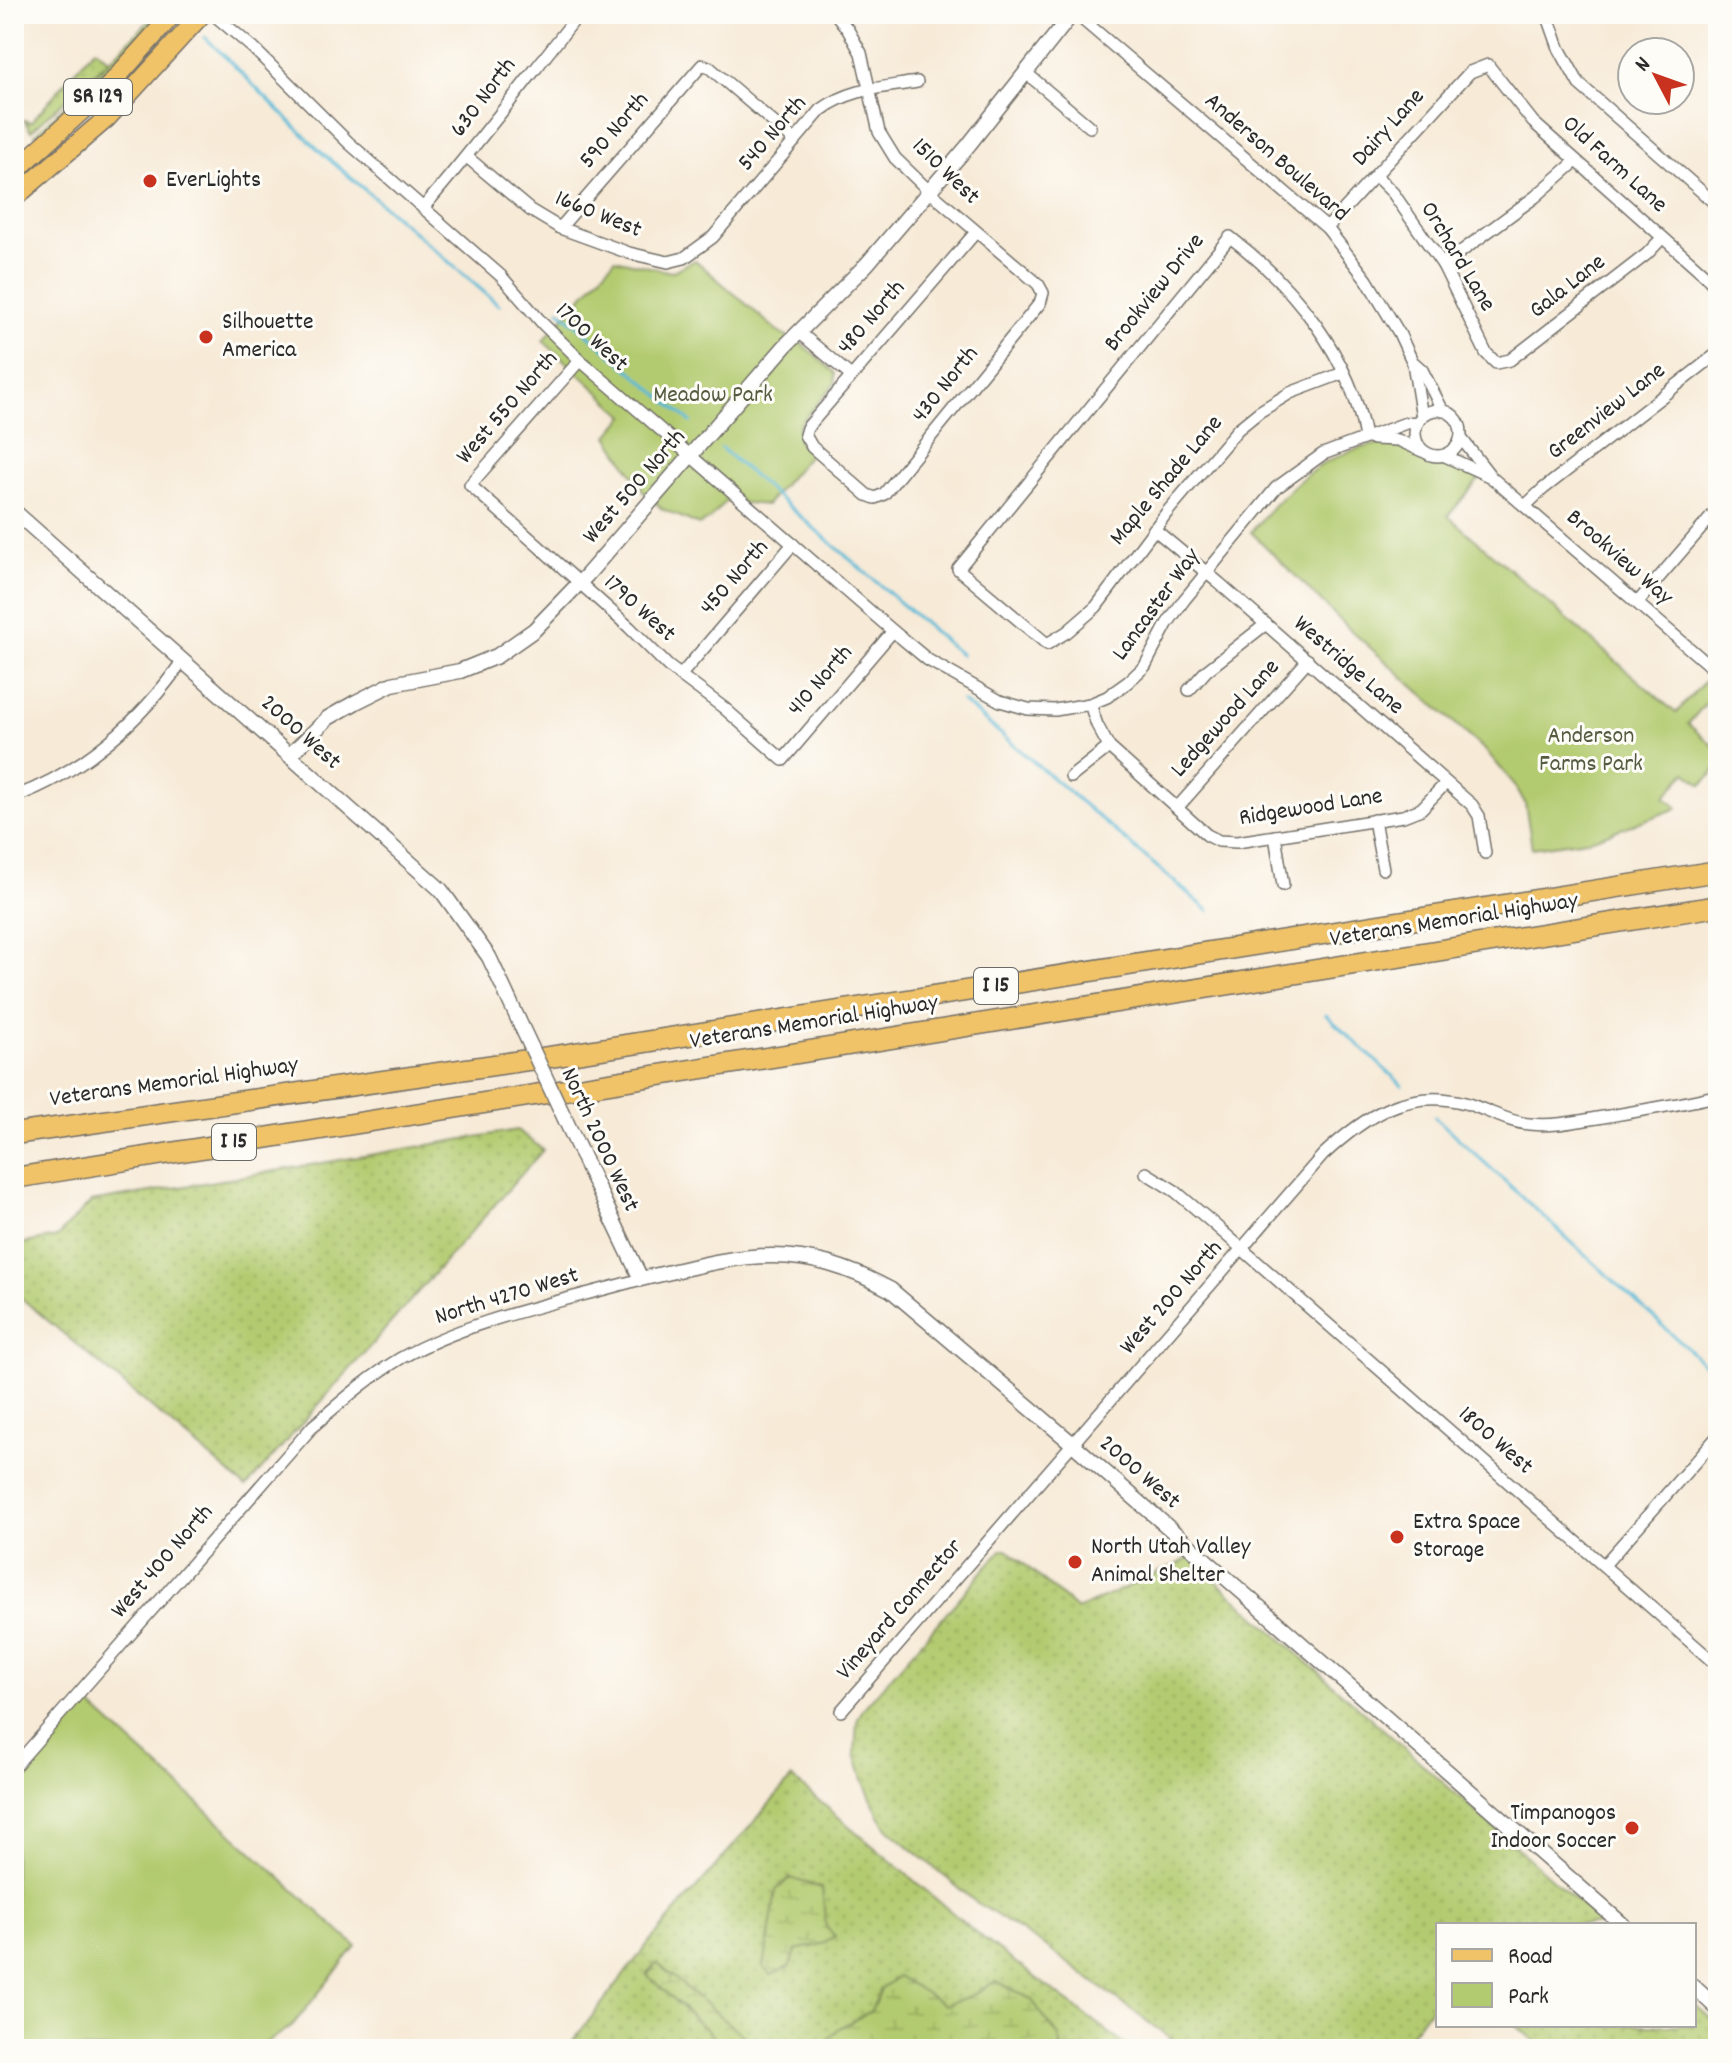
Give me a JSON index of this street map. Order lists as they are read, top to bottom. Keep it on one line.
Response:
{"streets":{"highway":["Veterans Memorial Highway","I 15"],"main road":["SR 129"],"street":["630 North","Dairy Lane","590 North","540 North","Anderson Boulevard","Old Farm Lane","1510 West","1660 West","Orchard Lane","Gala Lane","Brookview Drive","480 North","1700 West","430 North","West 550 North","Greenview Lane","Maple Shade Lane","West 500 North","Brookview Way","450 North","Lancaster Way","1790 West","Westridge Lane","410 North","Ledgewood Lane","2000 West","Ridgewood Lane","North 2000 West","North 4270 West","West 200 North","1800 West","West 400 North","Vineyard Connector"]},"crossings":[["630 North","1660 West"],["630 North","1700 West"],["Dairy Lane","Anderson Boulevard"],["Dairy Lane","Old Farm Lane"],["Dairy Lane","Orchard Lane"],["590 North","540 North"],["590 North","1660 West"],["540 North","1510 West"],["540 North","1660 West"],["Anderson Boulevard","West 500 North"],["Anderson Boulevard","Brookview Way"],["Anderson Boulevard","Lancaster Way"],["Old Farm Lane","Gala Lane"],["1510 West","480 North"],["1510 West","430 North"],["1510 West","West 500 North"],["Orchard Lane","Gala Lane"],["Brookview Drive","Maple Shade Lane"],["Brookview Drive","Lancaster Way"],["480 North","430 North"],["1700 West","West 550 North"],["1700 West","West 500 North"],["1700 West","450 North"],["1700 West","Lancaster Way"],["1700 West","410 North"],["West 550 North","1790 West"],["Greenview Lane","Brookview Way"],["Maple Shade Lane","Westridge Lane"],["West 500 North","1790 West"],["West 500 North","2000 West"],["Brookview Way","Lancaster Way"],["450 North","1790 West"],["Lancaster Way","Westridge Lane"],["Lancaster Way","Ridgewood Lane"],["1790 West","410 North"],["Westridge Lane","Ledgewood Lane"],["Westridge Lane","Ridgewood Lane"],["Ledgewood Lane","Ridgewood Lane"],["2000 West","North 2000 West"],["2000 West","North 4270 West"],["2000 West","West 200 North"],["North 2000 West","North 4270 West"],["North 4270 West","West 400 North"],["West 200 North","1800 West"],["West 200 North","Vineyard Connector"]],"parks":["Meadow Park","Anderson Farms Park"],"places":["EverLights","Silhouette America","Extra Space Storage","North Utah Valley Animal Shelter","Timpanogos Indoor Soccer"],"legend":["Road","Park"],"north":"top left"}
